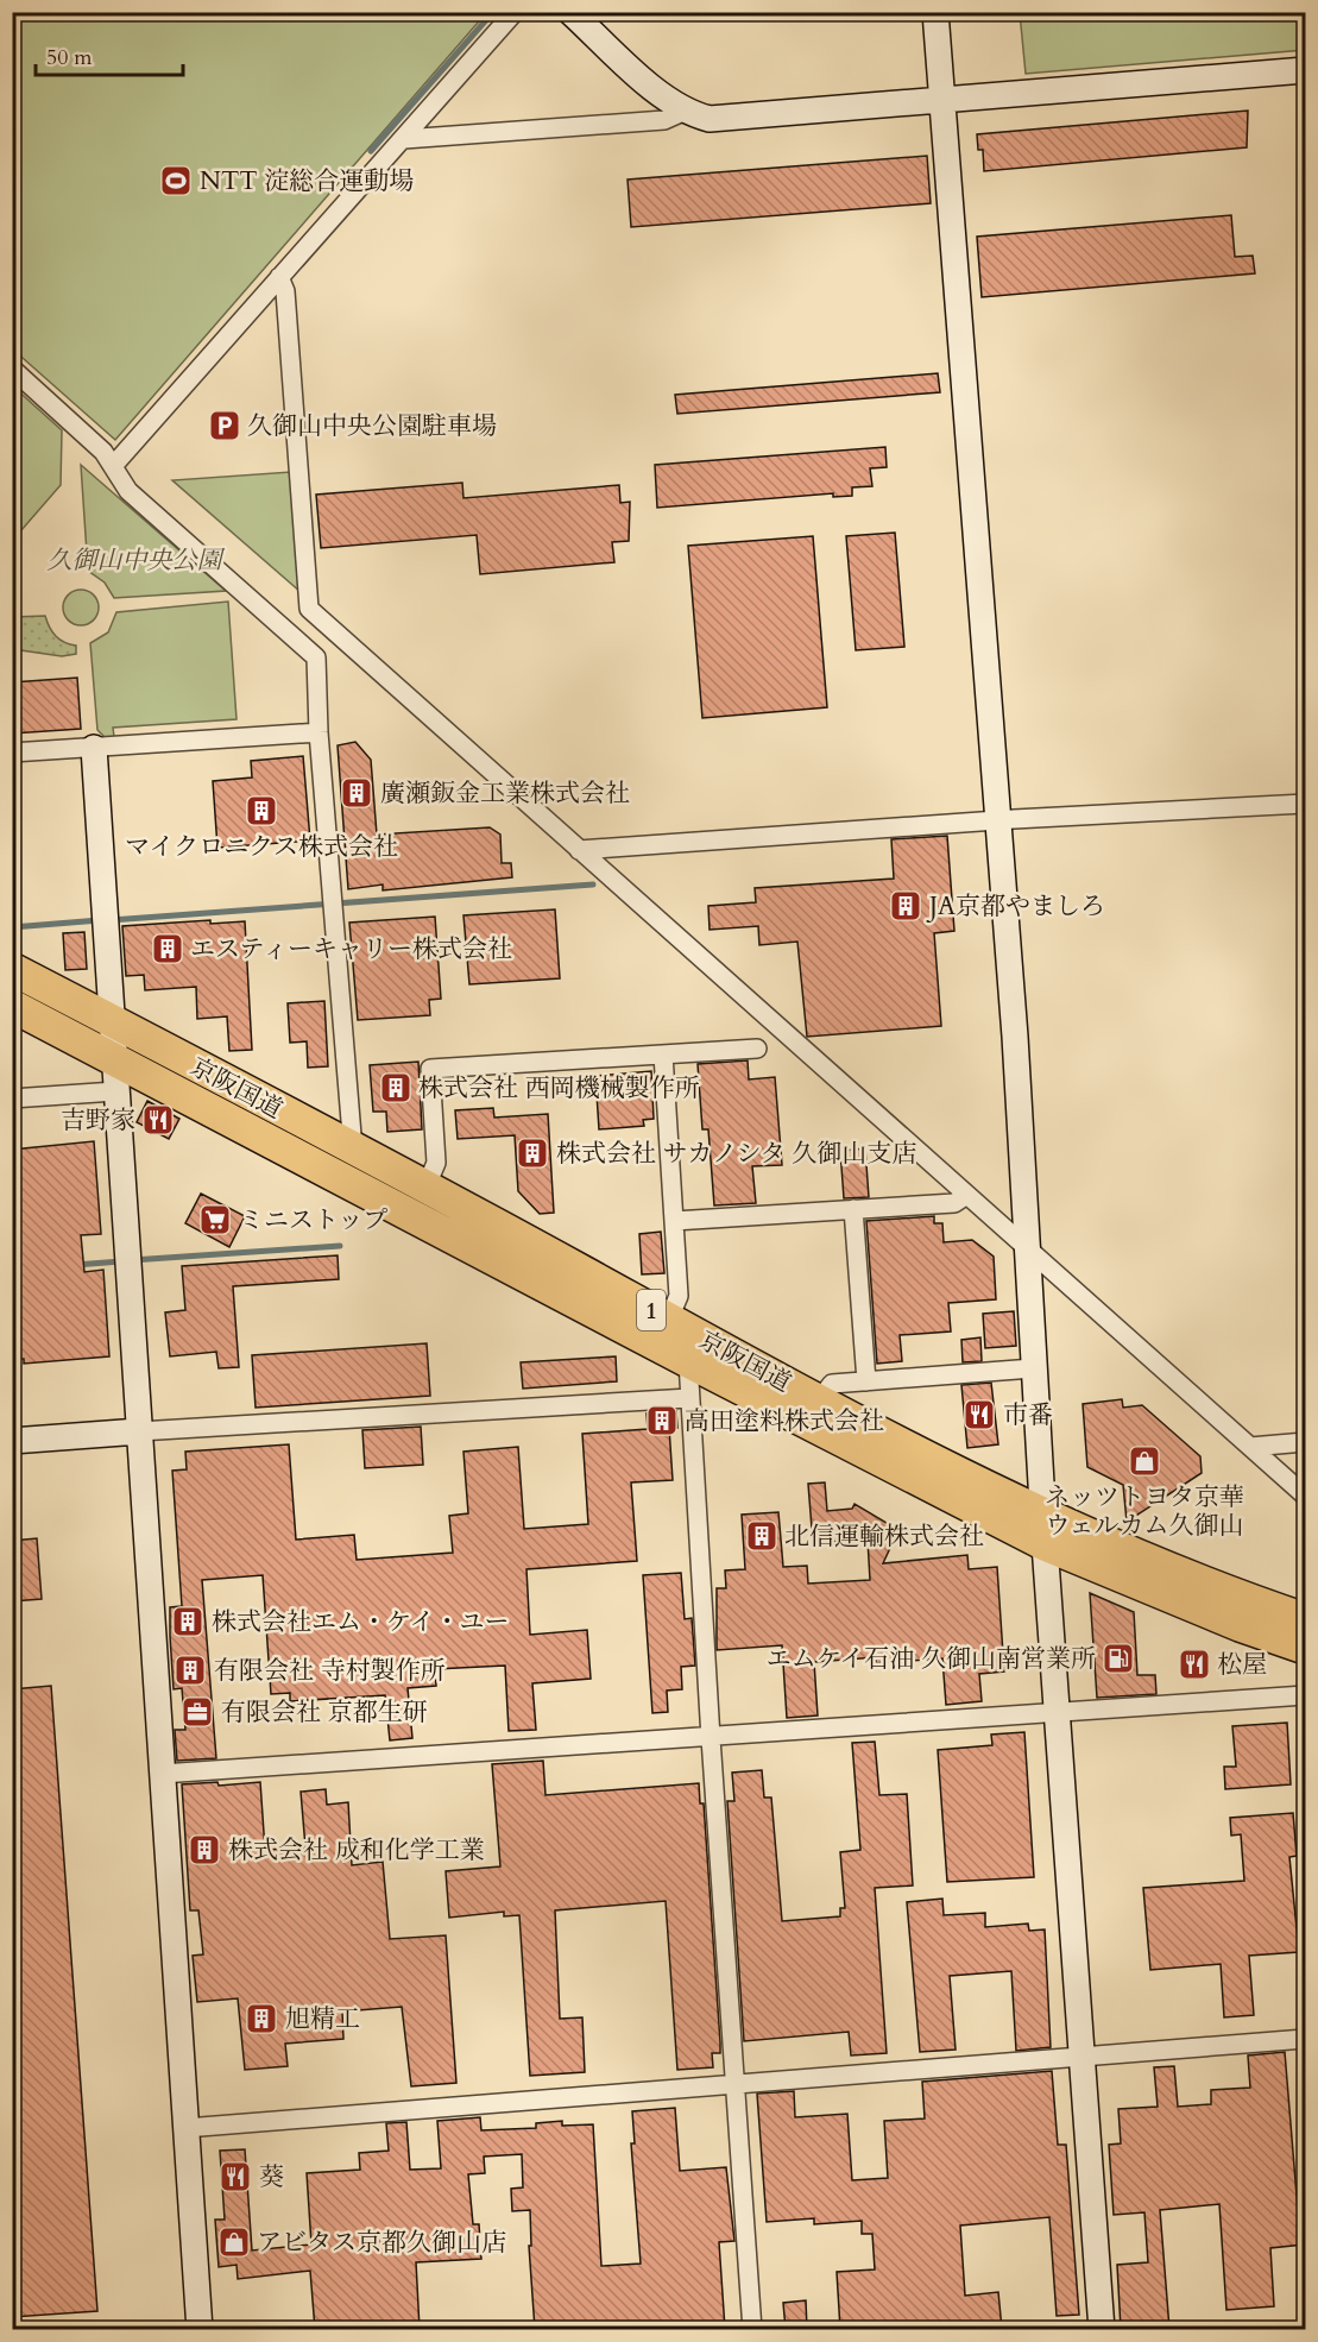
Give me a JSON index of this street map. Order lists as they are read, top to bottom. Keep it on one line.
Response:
{"streets":{"highway":["京阪国道","1"]},"parks":["久御山中央公園"],"places":{"sports":["NTT 淀総合運動場"],"parking":["久御山中央公園駐車場"],"building":["廣瀬鈑金工業株式会社","マイクロニクス株式会社","JA京都やましろ","エスティーキャリー株式会社","株式会社 西岡機械製作所","株式会社 サカノシタ 久御山支店","高田塗料株式会社","北信運輸株式会社","株式会社エム・ケイ・ユー","有限会社 寺村製作所","株式会社 成和化学工業","旭精工"],"restaurant":["吉野家","市番","松屋","葵"],"supermarket":["ミニストップ"],"shop":["ネッツトヨタ京華 ウェルカム久御山","アビタス京都久御山店"],"fuel station":["エムケイ石油 久御山南営業所"],"office":["有限会社 京都生研"]},"scale_bar":"50 m"}
